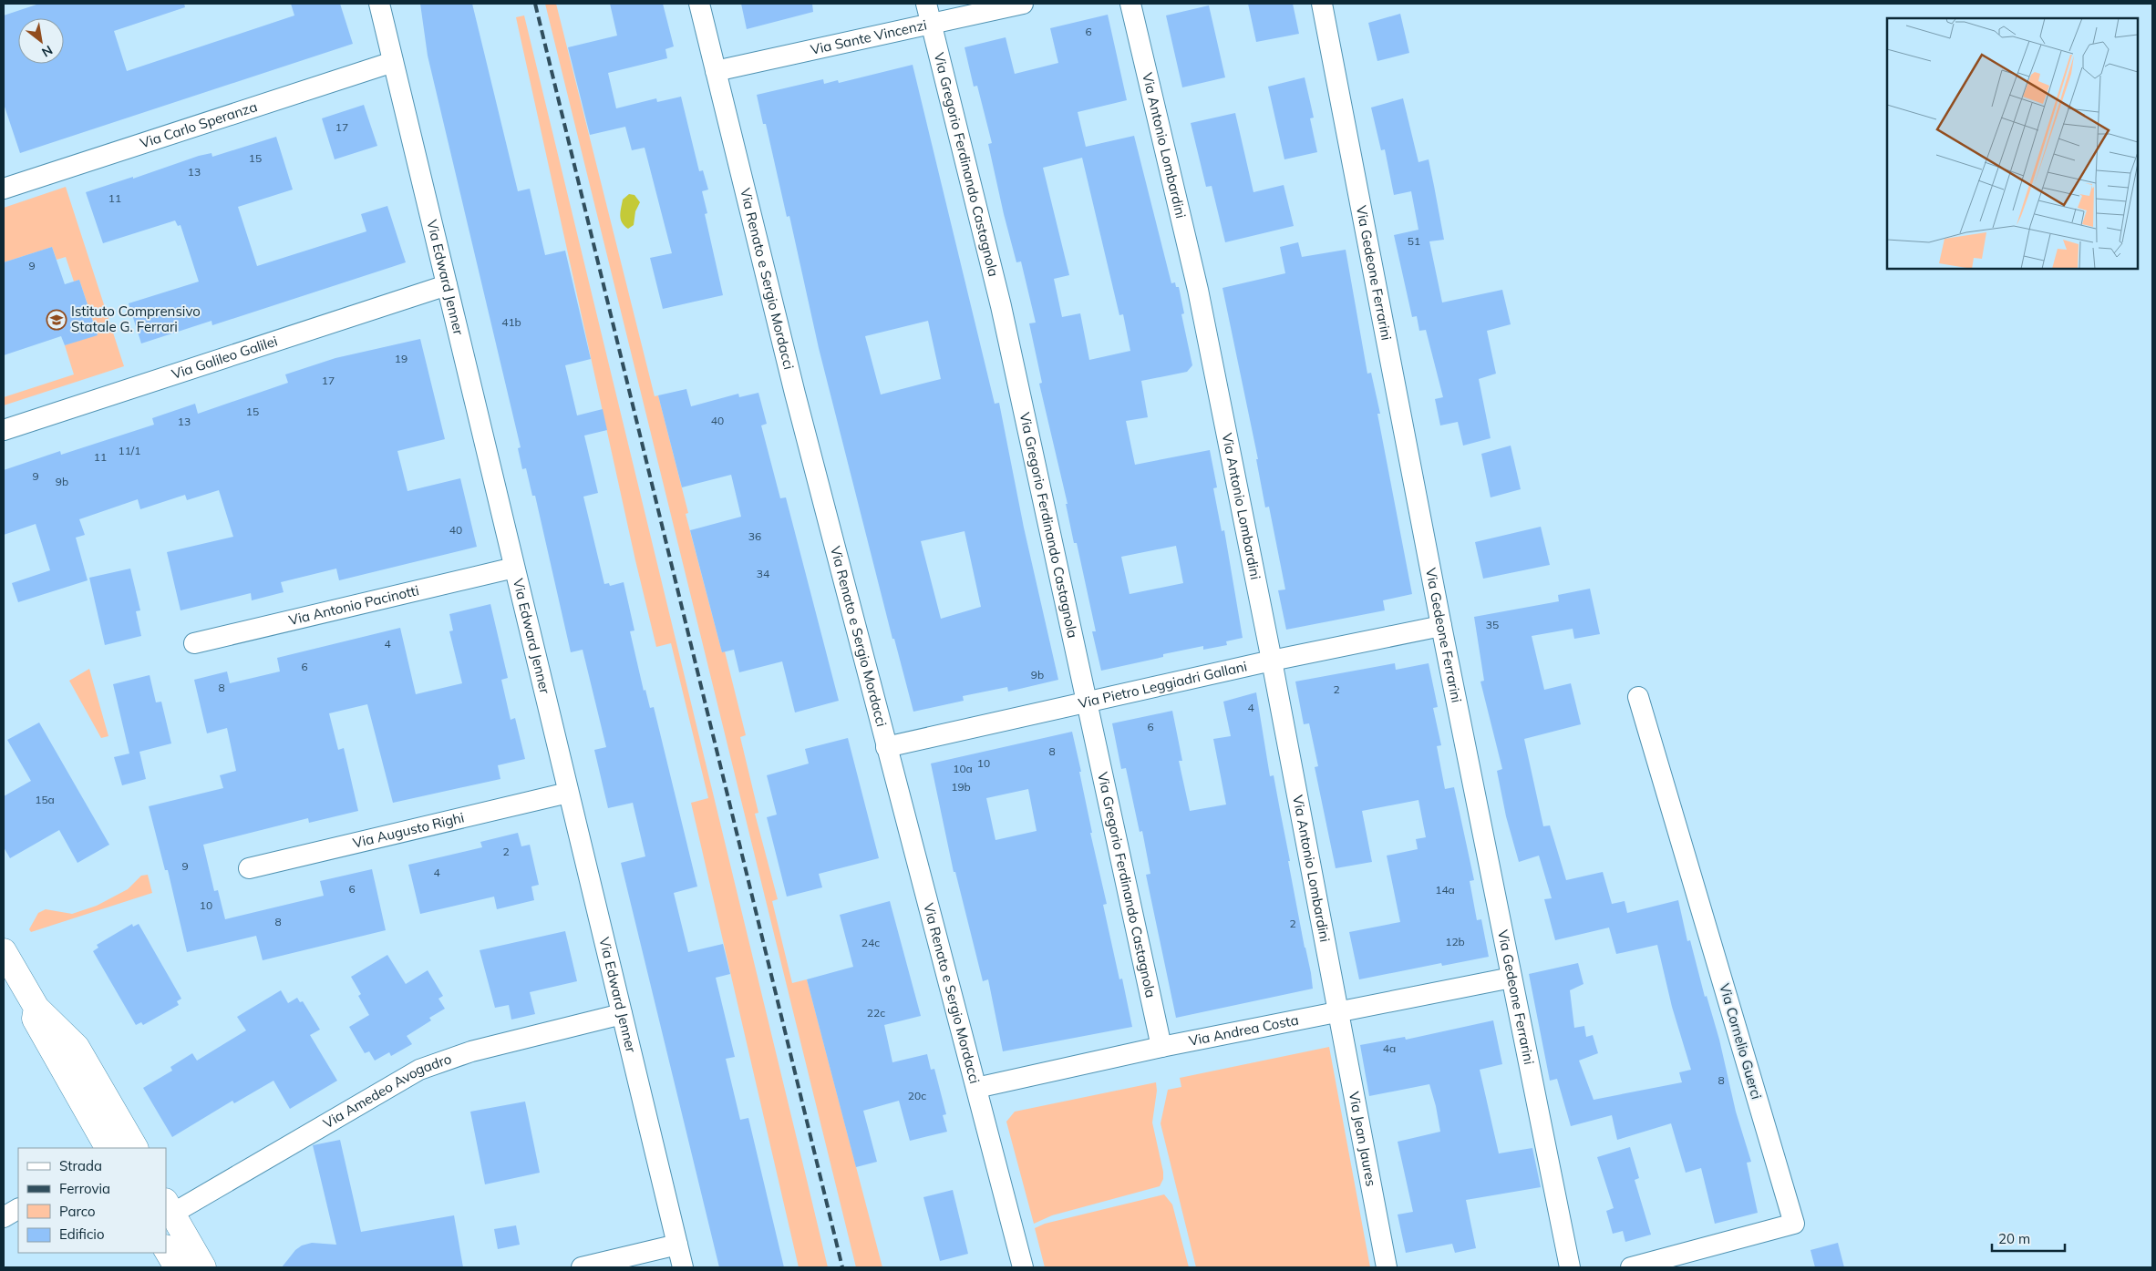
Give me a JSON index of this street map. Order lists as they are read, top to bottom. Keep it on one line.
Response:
{"streets":{"street":["Via Sante Vincenzi","Via Carlo Speranza","Via Antonio Lombardini","Via Gregorio Ferdinando Castagnola","Via Gedeone Ferrarini","Via Edward Jenner","Via Renato e Sergio Mordacci","Via Galileo Galilei","Via Antonio Pacinotti","Via Pietro Leggiadri Gallani","Via Augusto Righi","Via Andrea Costa","Via Cornelio Guerci","Via Amedeo Avogadro","Via Jean Jaures"]},"crossings":[["Via Sante Vincenzi","Via Gregorio Ferdinando Castagnola"],["Via Sante Vincenzi","Via Renato e Sergio Mordacci"],["Via Carlo Speranza","Via Edward Jenner"],["Via Antonio Lombardini","Via Pietro Leggiadri Gallani"],["Via Antonio Lombardini","Via Andrea Costa"],["Via Antonio Lombardini","Via Jean Jaures"],["Via Gregorio Ferdinando Castagnola","Via Pietro Leggiadri Gallani"],["Via Gregorio Ferdinando Castagnola","Via Andrea Costa"],["Via Gedeone Ferrarini","Via Pietro Leggiadri Gallani"],["Via Gedeone Ferrarini","Via Andrea Costa"],["Via Edward Jenner","Via Galileo Galilei"],["Via Edward Jenner","Via Antonio Pacinotti"],["Via Edward Jenner","Via Augusto Righi"],["Via Edward Jenner","Via Amedeo Avogadro"],["Via Renato e Sergio Mordacci","Via Pietro Leggiadri Gallani"],["Via Renato e Sergio Mordacci","Via Andrea Costa"],["Via Andrea Costa","Via Jean Jaures"]],"places":{"school or university":["Istituto Comprensivo Statale G. Ferrari"]},"house_numbers":["6","17","15","13","11","51","9","41b","19","17","15","40","13","11/1","11","9","9b","40","36","34","35","4","6","9b","8","2","4","6","8","10","10a","19b","15a","2","9","4","6","14a","10","8","2","12b","24c","22c","4a","8","20c"],"legend":["Strada","Ferrovia","Parco","Edificio"],"scale_bar":"20 m","north":"bottom right"}
